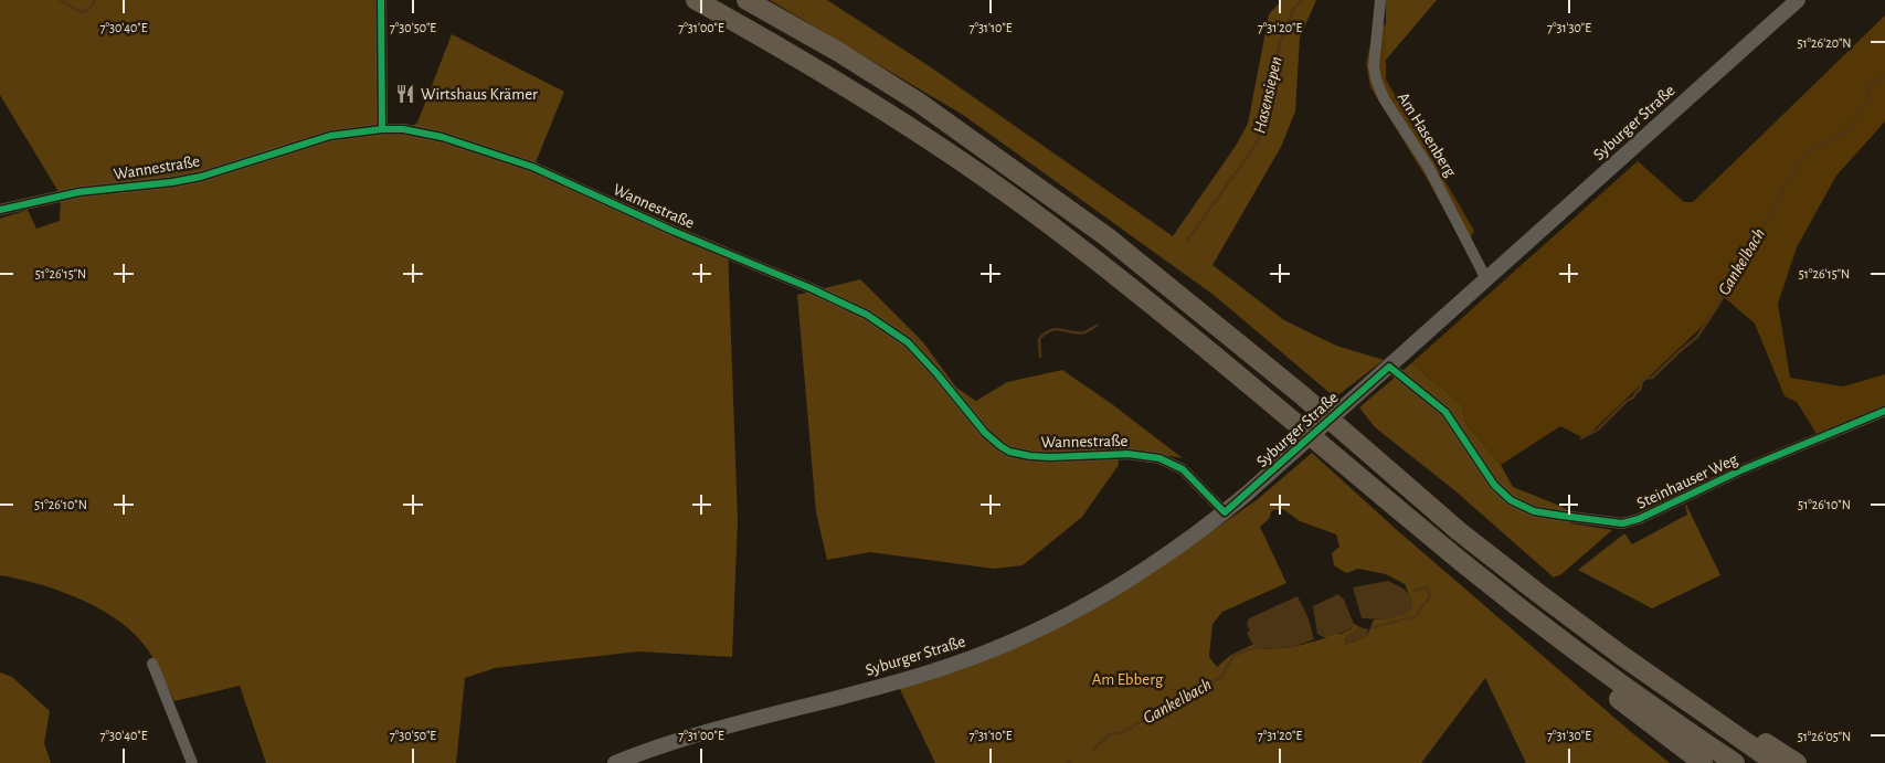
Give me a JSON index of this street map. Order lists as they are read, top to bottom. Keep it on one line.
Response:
{"streets":{"street":["Syburger Straße","Am Hasenberg","Wannestraße","Steinhauser Weg"]},"crossings":[["Syburger Straße","Am Hasenberg"],["Syburger Straße","Wannestraße"],["Syburger Straße","Steinhauser Weg"]],"water":["Hasensiepen","Gankelbach"],"parks":["Am Ebberg"],"places":{"restaurant":["Wirtshaus Krämer"]},"coordinates":["7°30'40\"E","7°30'50\"E","7°31'00\"E","7°31'10\"E","7°31'20\"E","7°31'30\"E","51°26'20\"N","51°26'15\"N","51°26'10\"N","51°26'05\"N"]}
